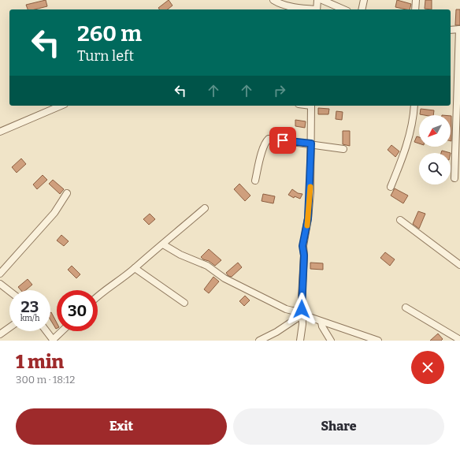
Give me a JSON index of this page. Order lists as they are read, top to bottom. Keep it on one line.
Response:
{"north":"bottom left","page":{"turn":["260 m","Turn left"],"speed":"23 km/h","limit":"30","heading":["1 min","300 m · 18:12"],"buttons":["Exit","Share"]}}
